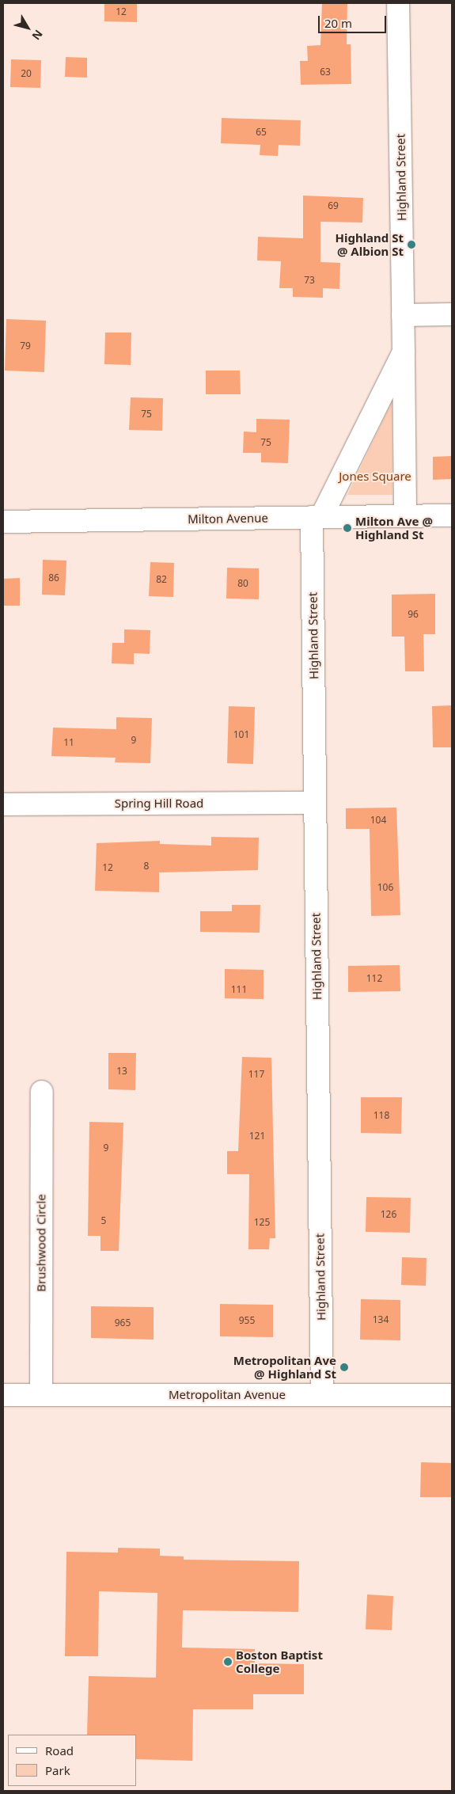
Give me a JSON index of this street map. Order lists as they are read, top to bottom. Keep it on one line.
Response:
{"streets":{"street":["Highland Street","Milton Avenue","Spring Hill Road","Brushwood Circle","Metropolitan Avenue"]},"crossings":[["Highland Street","Milton Avenue"],["Highland Street","Spring Hill Road"],["Highland Street","Metropolitan Avenue"],["Brushwood Circle","Metropolitan Avenue"]],"parks":["Jones Square"],"places":["Highland St @ Albion St","Milton Ave @ Highland St","Metropolitan Ave @ Highland St","Boston Baptist College"],"house_numbers":["12","63","20","65","69","73","79","75","75","86","82","80","96","101","9","11","104","8","12","106","112","111","13","117","118","121","9","126","5","125","134","955","965"],"legend":["Road","Park"],"scale_bar":"20 m","north":"bottom right"}
